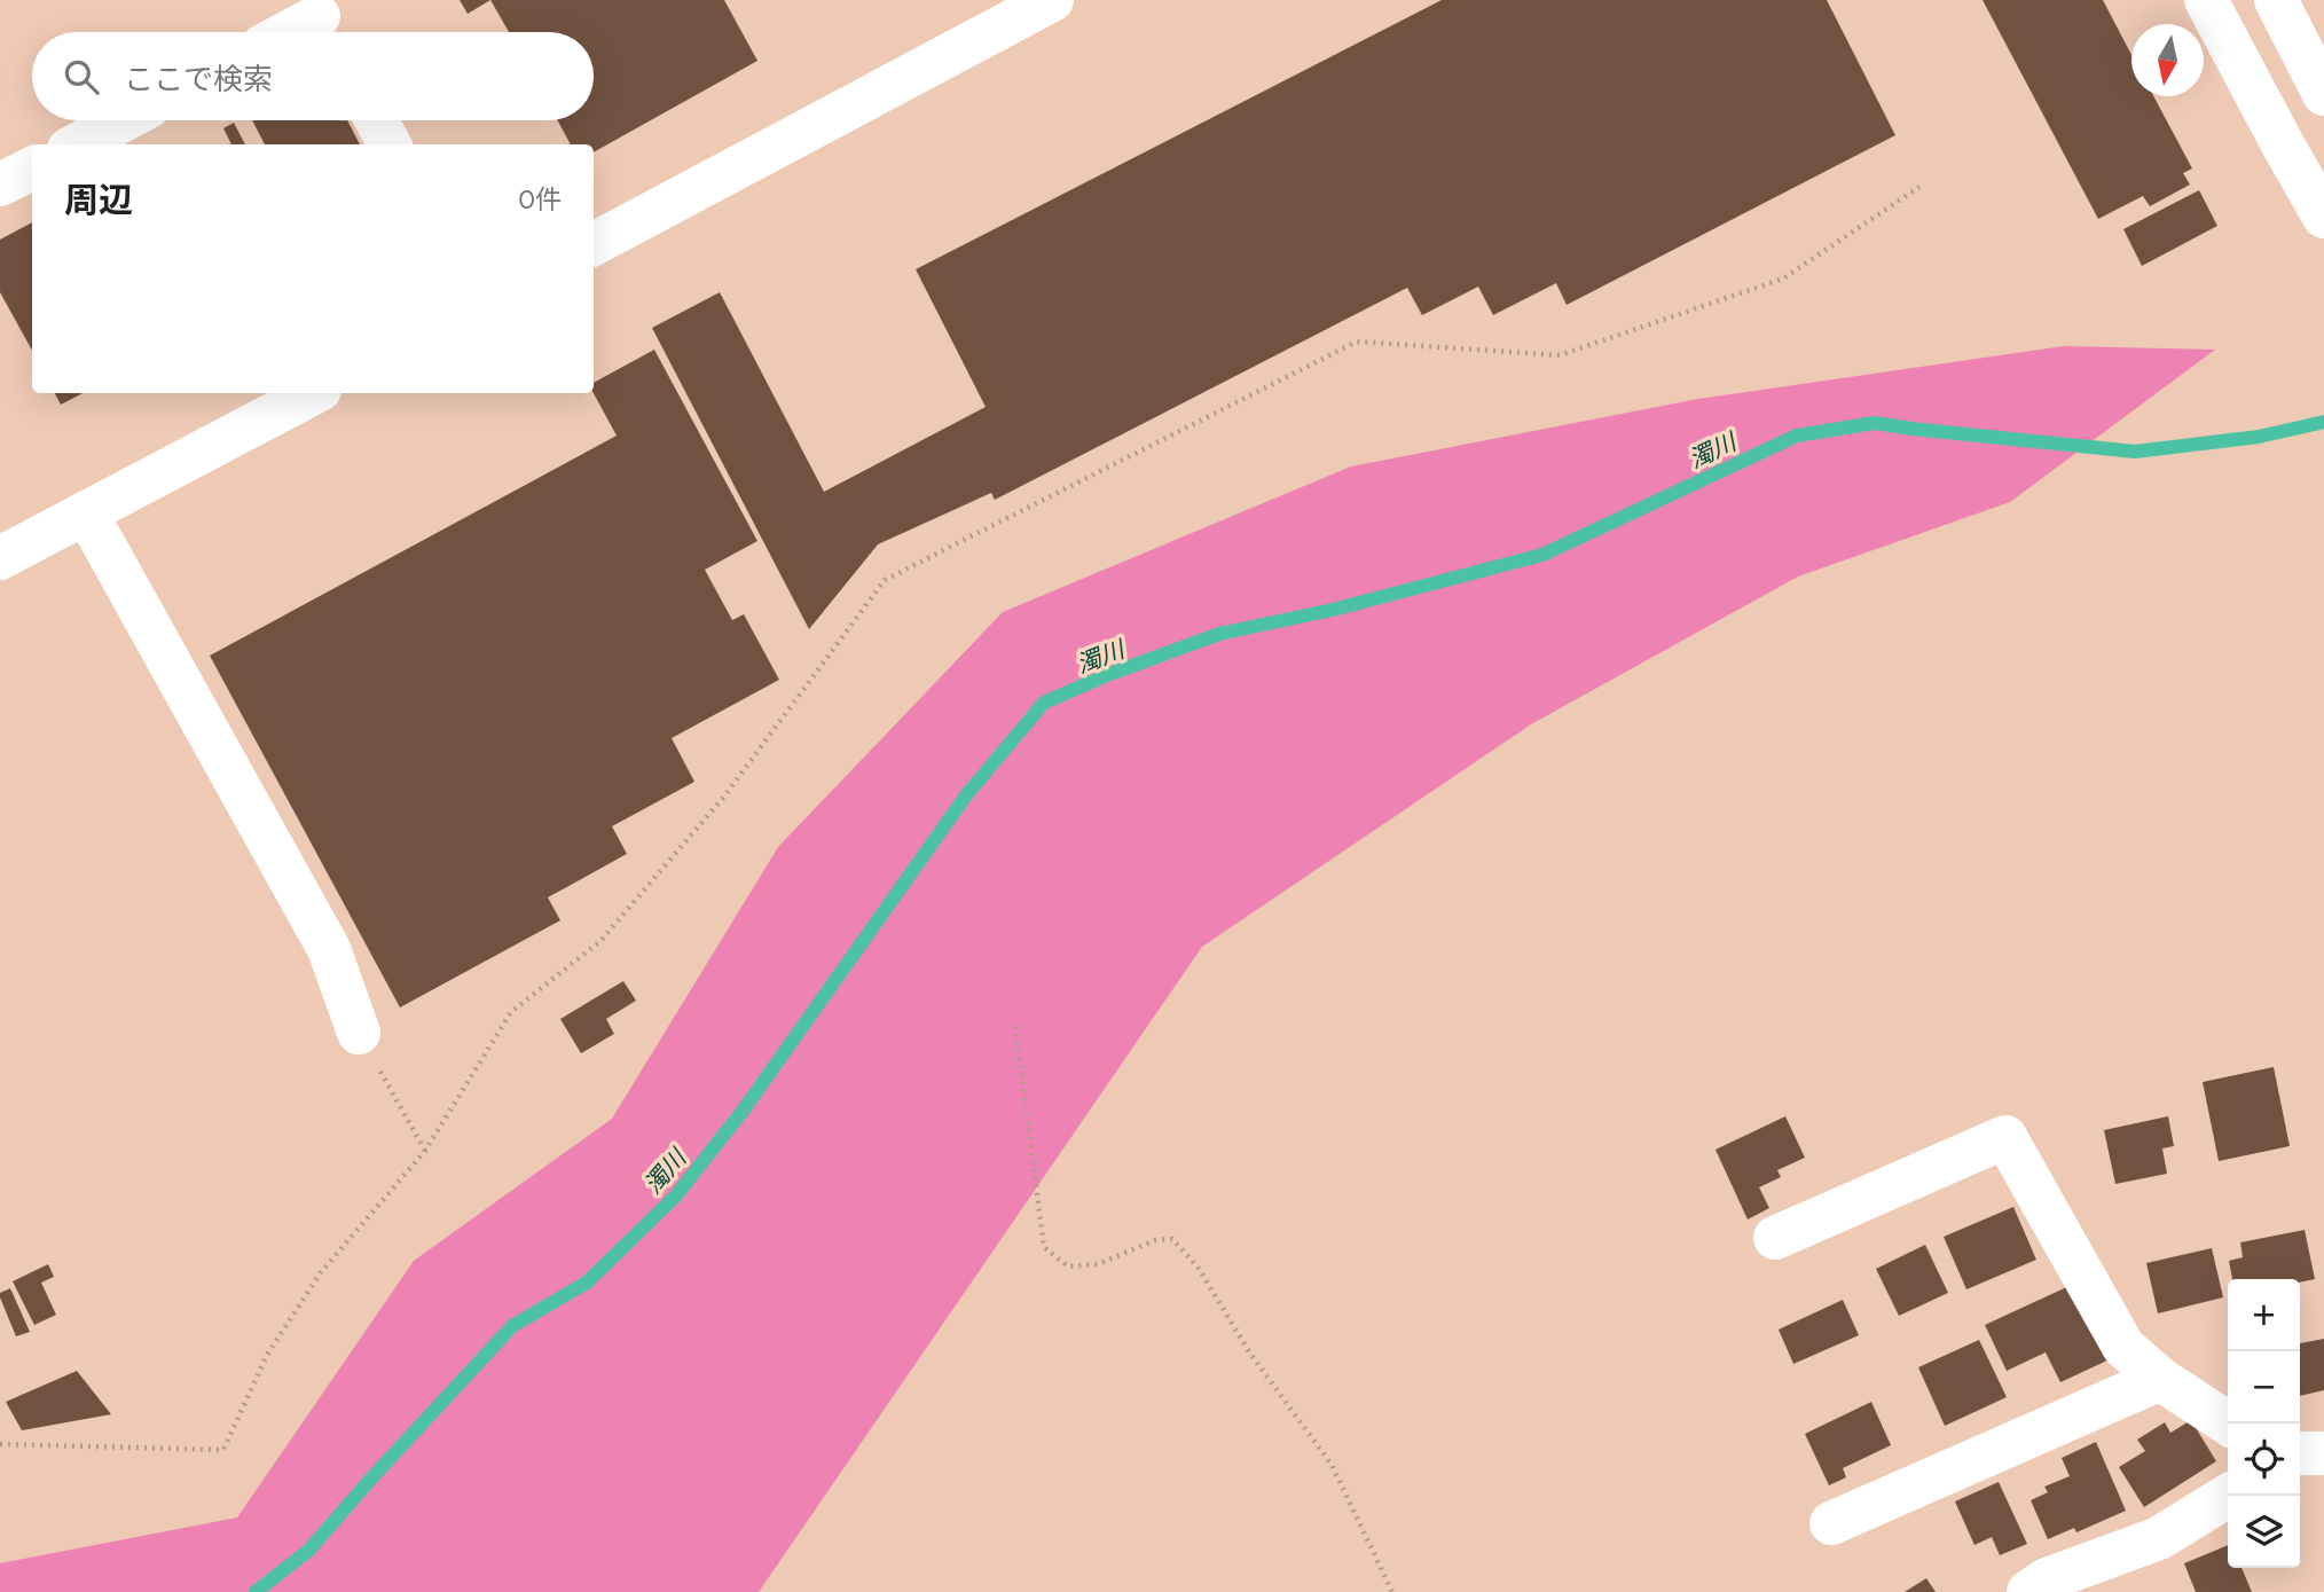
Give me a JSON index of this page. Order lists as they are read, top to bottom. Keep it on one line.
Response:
{"water":["濁川"],"north":"bottom","page":{"search":"ここで検索","heading":["周辺","0件"],"map_buttons":["+","−"]}}
